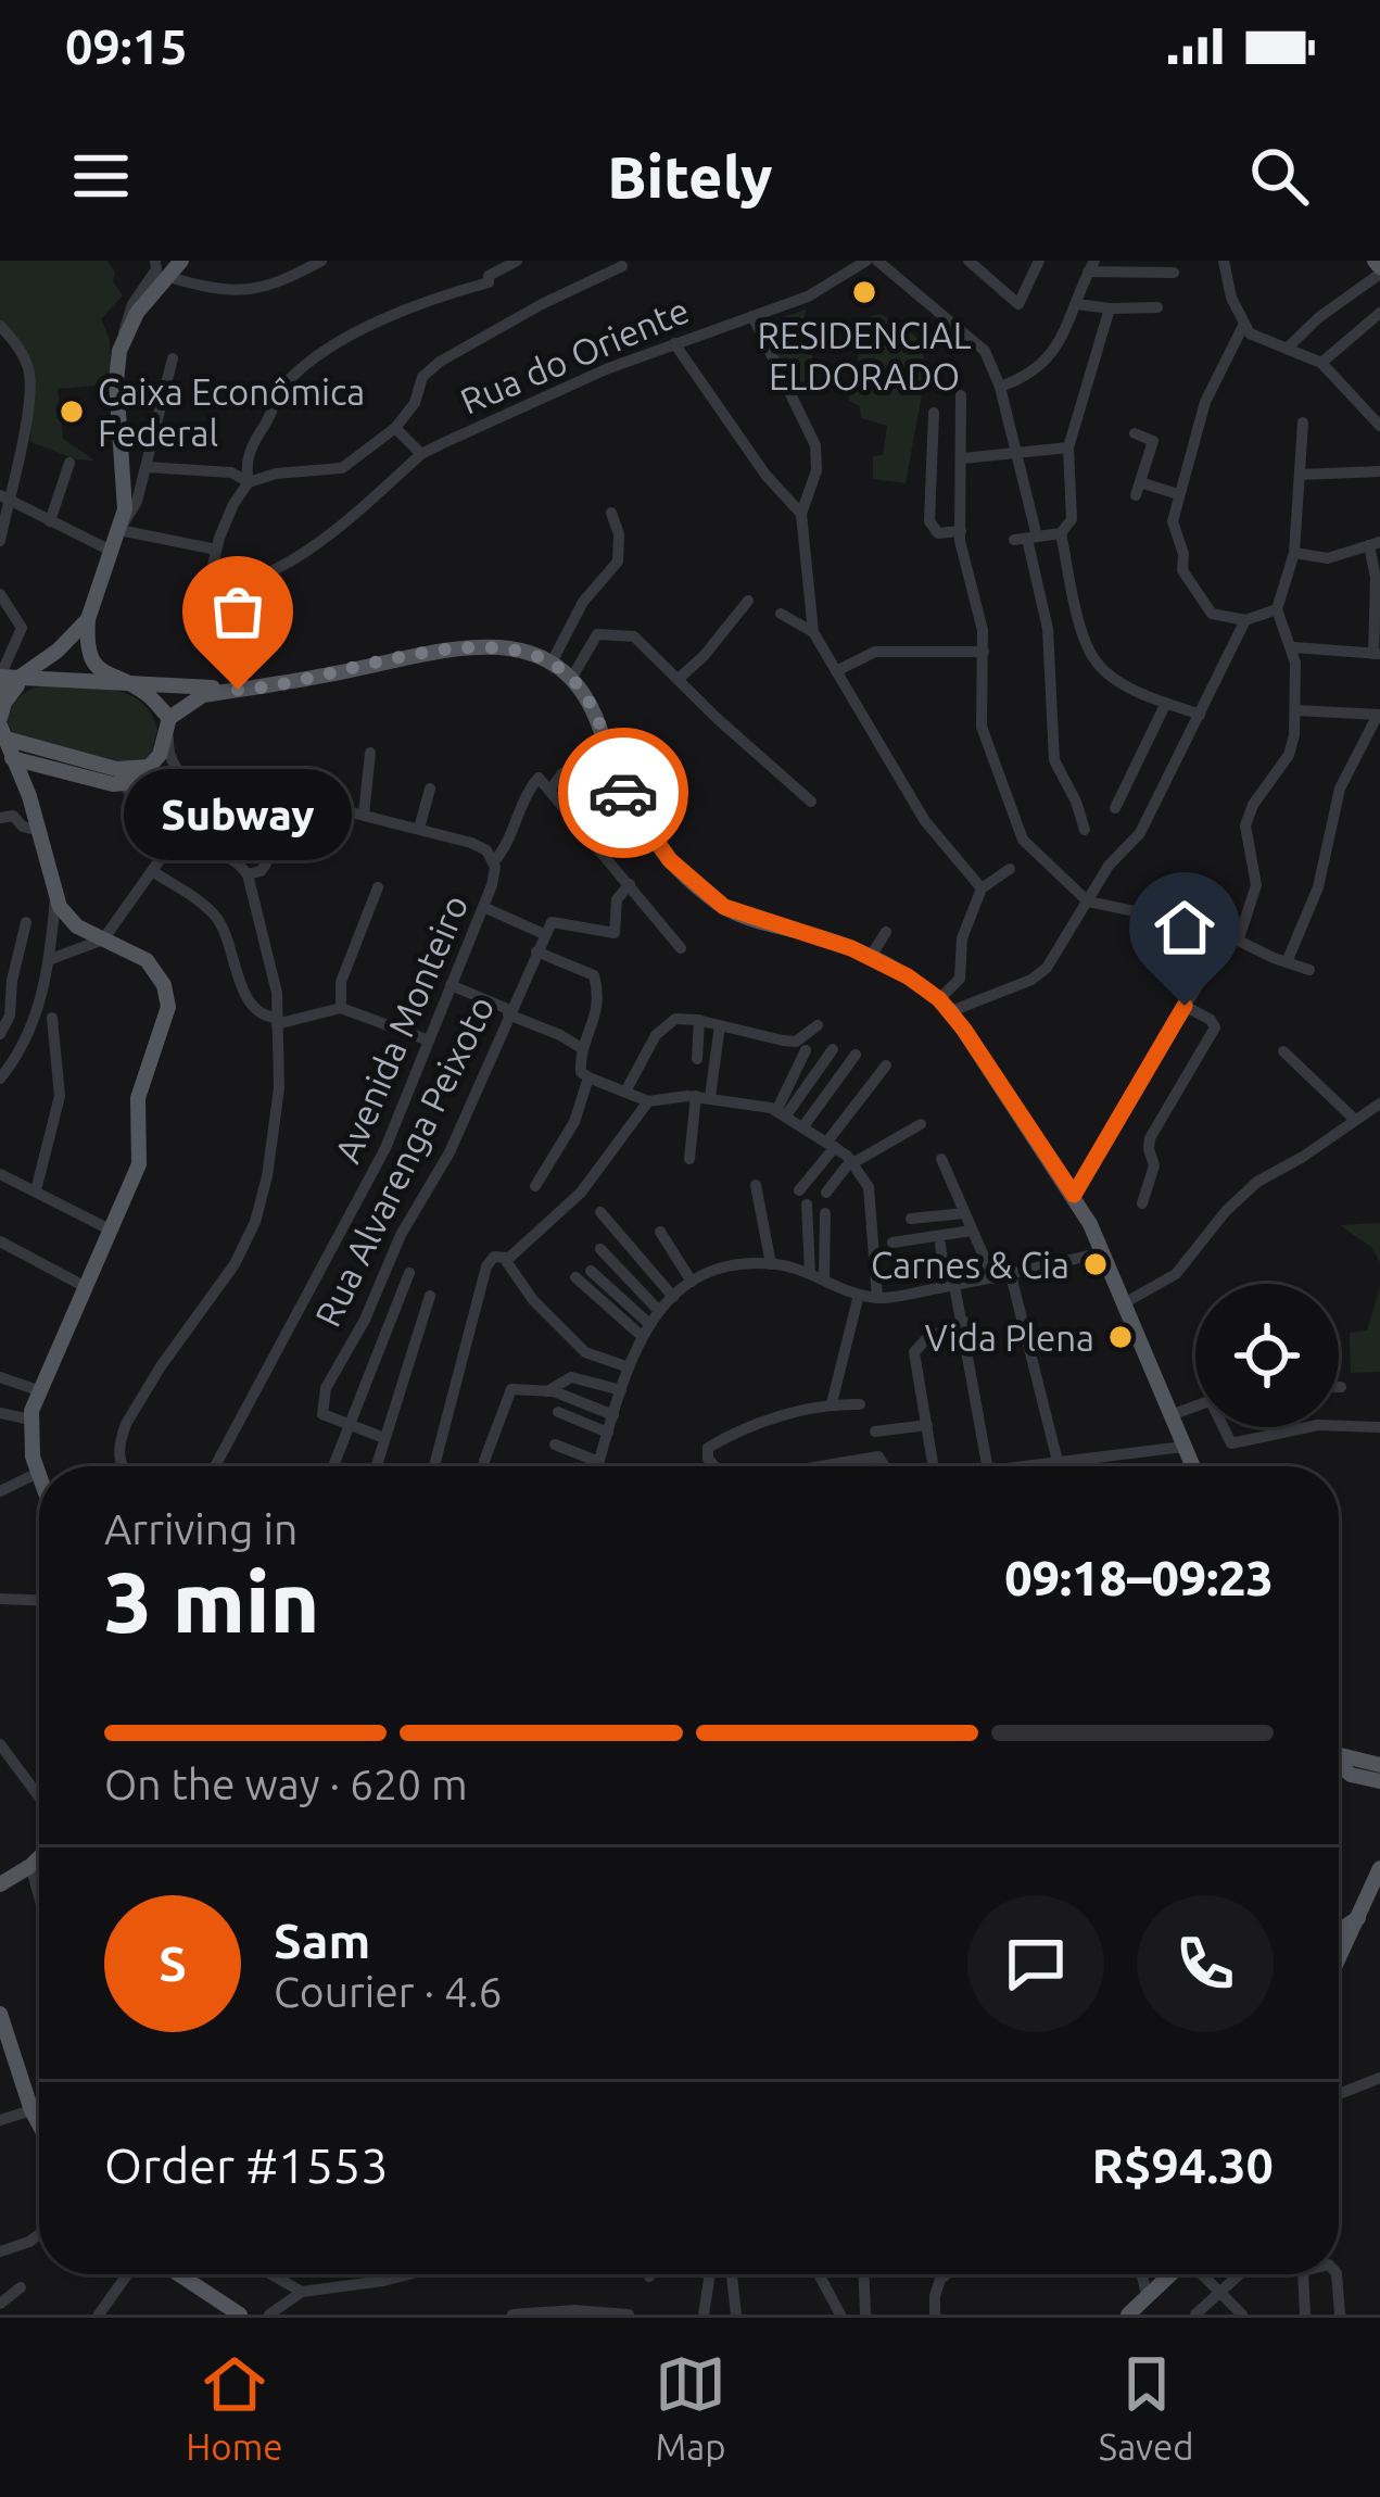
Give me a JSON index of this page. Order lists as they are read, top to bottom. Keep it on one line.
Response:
{"streets":{"street":["Rua do Oriente","Avenida Monteiro","Rua Alvarenga Peixoto"]},"places":["RESIDENCIAL ELDORADO","Caixa Econômica Federal","Subway","Carnes & Cia","Vida Plena"],"page":{"status":"09:15","header":"Bitely","bubble":"Subway","heading":["3 min","Arriving in","09:18–09:23"],"panel":["Sam","Courier · 4.6","Order #1553","R$94.30"],"bar":"On the way · 620 m","round":"S","tabs":["Home","Map","Saved"]}}
